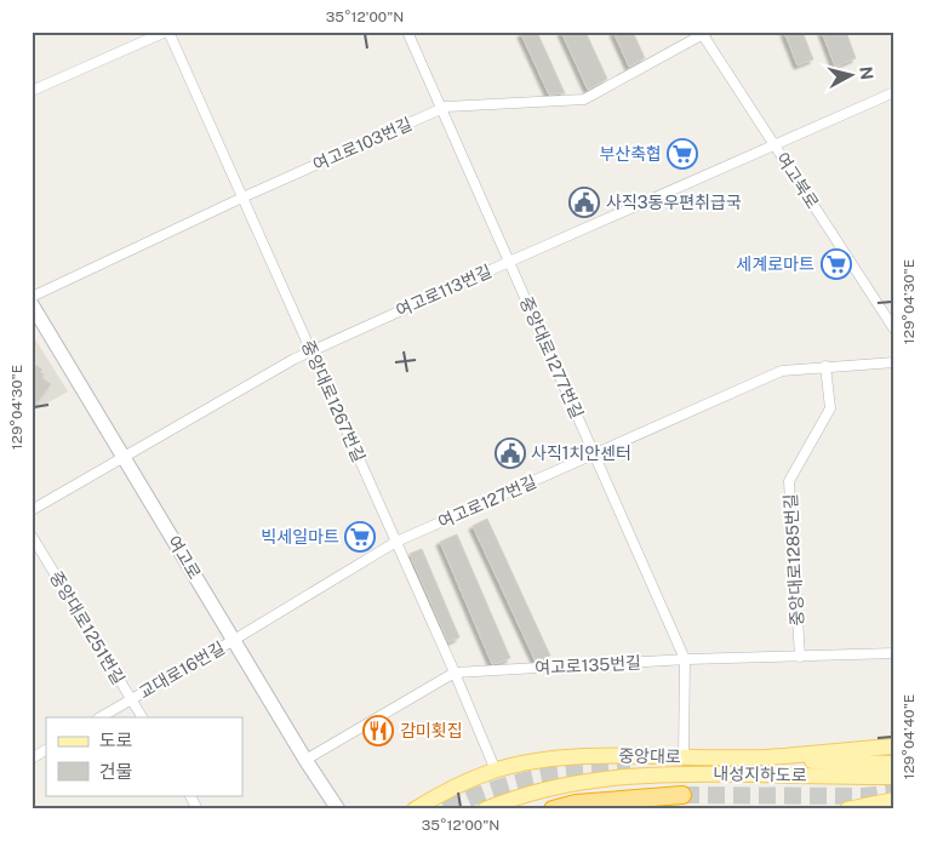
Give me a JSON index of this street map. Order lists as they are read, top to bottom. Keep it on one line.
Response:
{"streets":{"main road":["여고로","중앙대로","내성지하도로"],"street":["여고로103번길","여고북로","여고로113번길","중앙대로1277번길","중앙대로1267번길","여고로127번길","중앙대로1285번길","중앙대로1251번길","여고로135번길","교대로16번길"]},"crossings":[["여고로103번길","여고북로"],["여고로103번길","중앙대로1277번길"],["여고로103번길","중앙대로1267번길"],["여고북로","여고로113번길"],["여고로113번길","중앙대로1277번길"],["여고로113번길","중앙대로1267번길"],["여고로113번길","여고로"],["중앙대로1277번길","여고로127번길"],["중앙대로1277번길","여고로135번길"],["중앙대로1277번길","중앙대로"],["중앙대로1267번길","여고로127번길"],["중앙대로1267번길","여고로135번길"],["중앙대로1267번길","중앙대로"],["여고로127번길","여고로"],["여고로127번길","중앙대로1285번길"],["여고로127번길","교대로16번길"],["여고로","여고로135번길"],["여고로","교대로16번길"],["중앙대로1285번길","여고로135번길"],["중앙대로1251번길","교대로16번길"],["중앙대로","내성지하도로"]],"places":{"supermarket":["부산축협","세계로마트","빅세일마트"],"public building":["사직3동우편취급국","사직1치안센터"],"restaurant":["감미횟집"]},"legend":["도로","건물"],"north":"right","coordinates":["35°12'00\"N","129°04'30\"E","129°04'40\"E"]}
